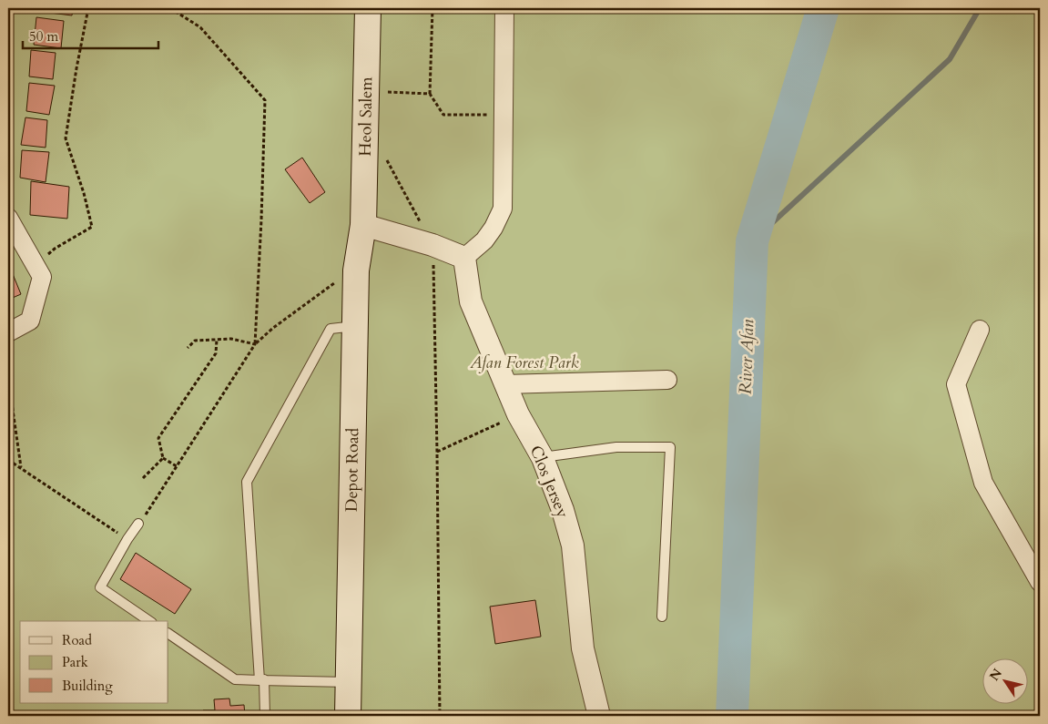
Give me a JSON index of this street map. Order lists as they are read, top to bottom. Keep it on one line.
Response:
{"streets":{"main road":["Heol Salem","Depot Road"],"street":["Clos Jersey"]},"crossings":[["Heol Salem","Depot Road"]],"water":["River Afan"],"parks":["Afan Forest Park"],"legend":["Road","Park","Building"],"scale_bar":"50 m","north":"top left"}
